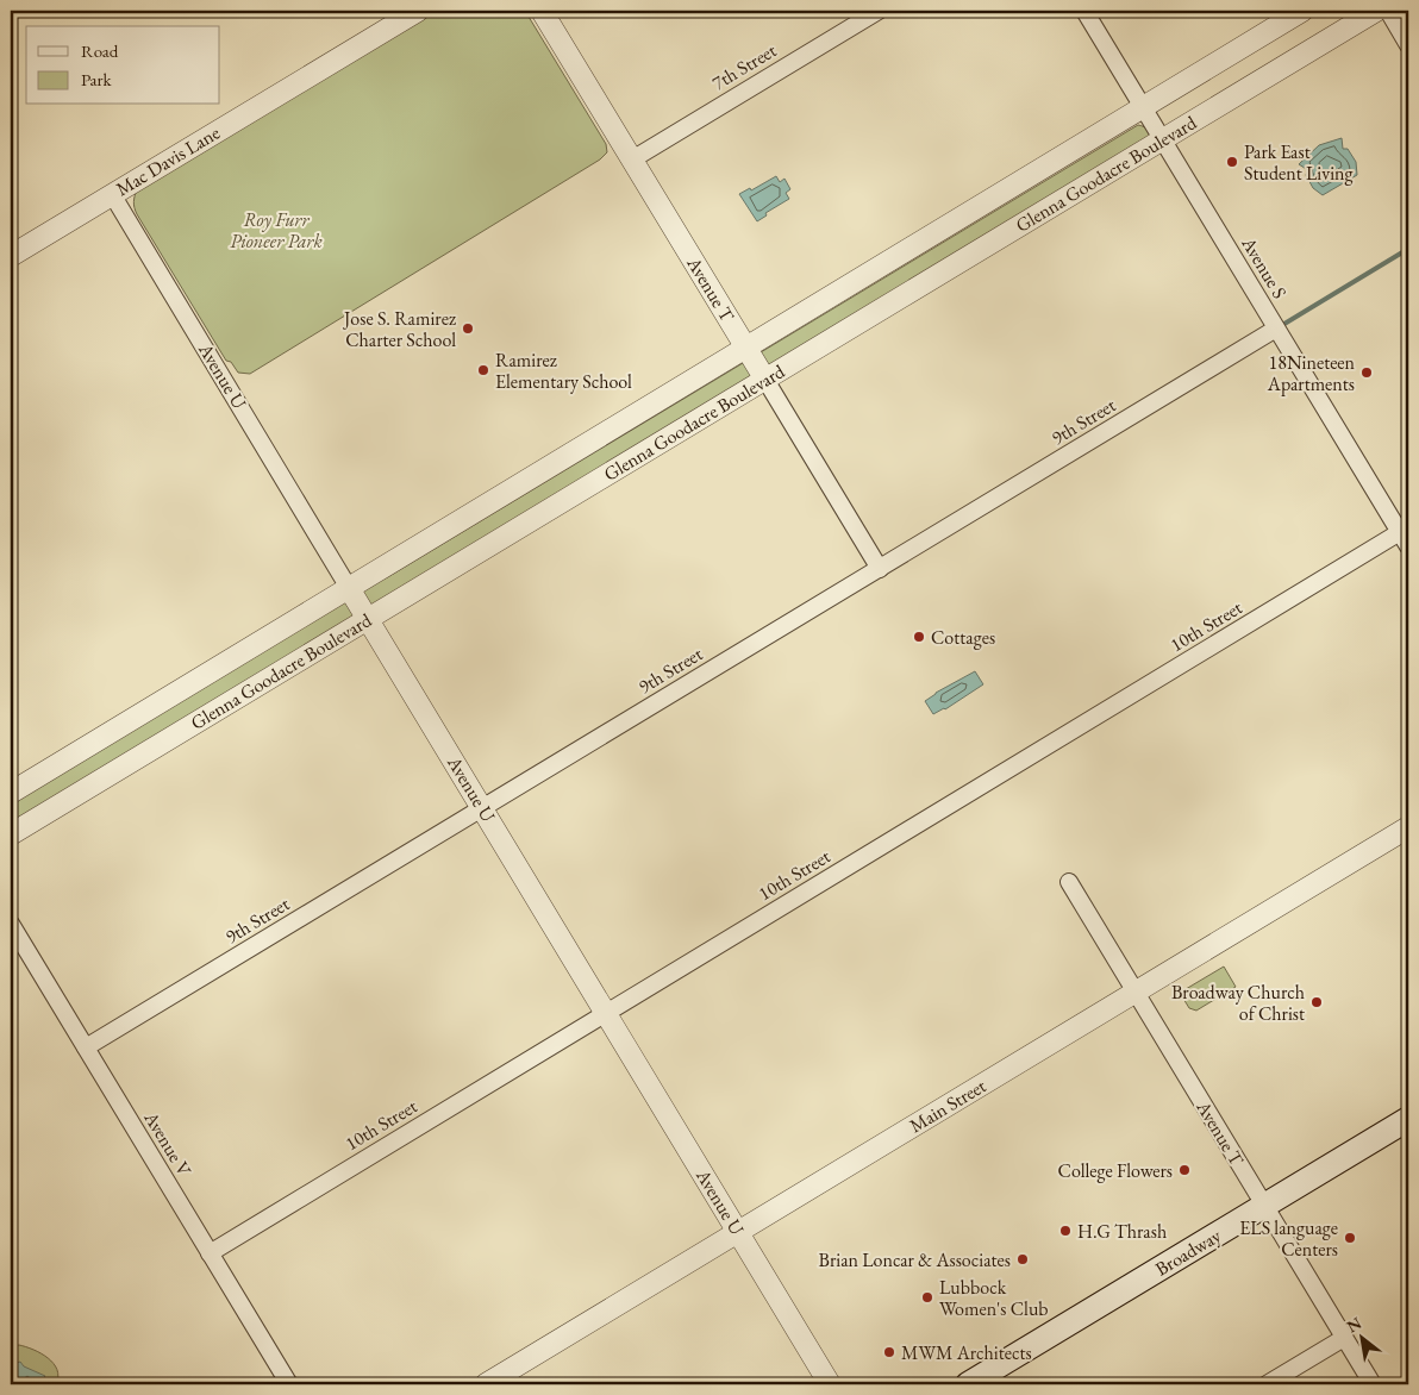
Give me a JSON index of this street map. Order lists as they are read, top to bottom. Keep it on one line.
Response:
{"streets":{"main road":["Broadway"],"street":["7th Street","Mac Davis Lane","Glenna Goodacre Boulevard","Avenue S","Avenue T","Avenue U","9th Street","10th Street","Main Street","Avenue V"]},"crossings":[["7th Street","Avenue T"],["Mac Davis Lane","Avenue U"],["Glenna Goodacre Boulevard","Avenue S"],["Glenna Goodacre Boulevard","Avenue T"],["Glenna Goodacre Boulevard","Avenue U"],["Avenue S","9th Street"],["Avenue S","10th Street"],["Avenue T","9th Street"],["Avenue T","Main Street"],["Avenue T","Broadway"],["Avenue U","9th Street"],["Avenue U","10th Street"],["Avenue U","Main Street"],["9th Street","Avenue V"],["10th Street","Avenue V"]],"parks":["Roy Furr Pioneer Park"],"places":["Park East Student Living","Jose S. Ramirez Charter School","Ramirez Elementary School","18Nineteen Apartments","Cottages","Broadway Church of Christ","College Flowers","H.G Thrash","ELS language Centers","Brian Loncar & Associates","Lubbock Women's Club","MWM Architects"],"legend":["Road","Park"],"north":"top left"}
